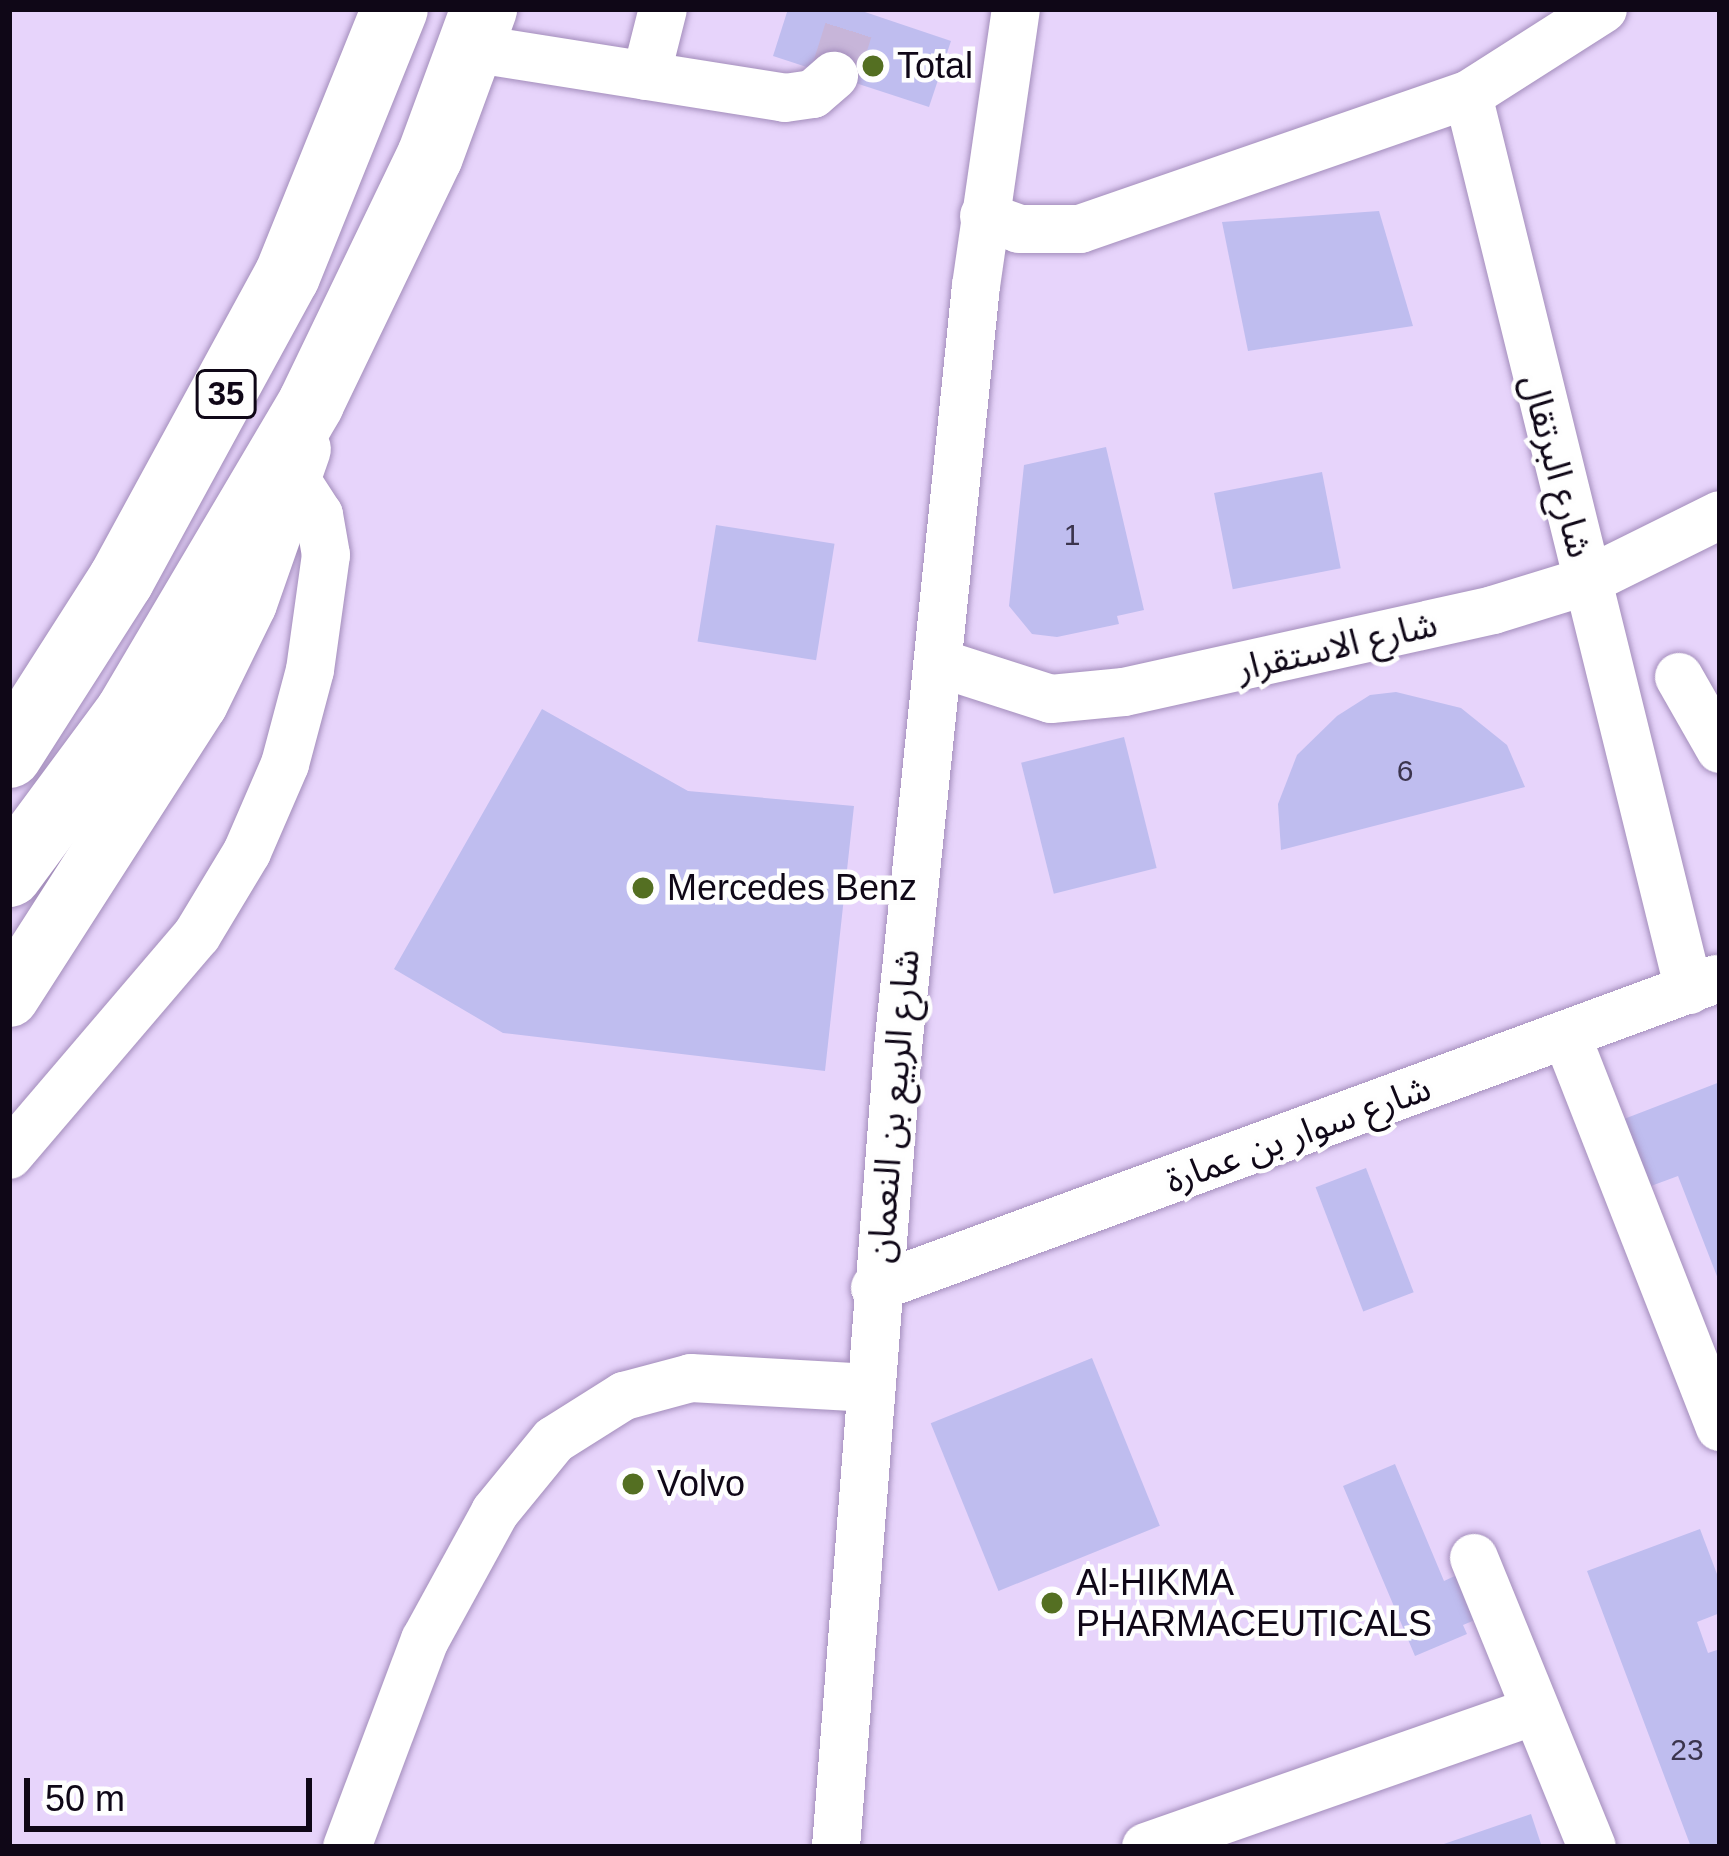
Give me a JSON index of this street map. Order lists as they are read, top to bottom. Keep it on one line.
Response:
{"streets":{"highway":["35"],"street":["شارع البرتقال","شارع الاستقرار","شارع الربيع بن النعمان","شارع سوار بن عمارة"]},"crossings":[["شارع البرتقال","شارع الاستقرار"],["شارع البرتقال","شارع سوار بن عمارة"],["شارع الاستقرار","شارع الربيع بن النعمان"],["شارع الربيع بن النعمان","شارع سوار بن عمارة"]],"places":["Total","Mercedes Benz","Volvo","Al-HIKMA PHARMACEUTICALS"],"house_numbers":["1","6","23"],"scale_bar":"50 m"}
